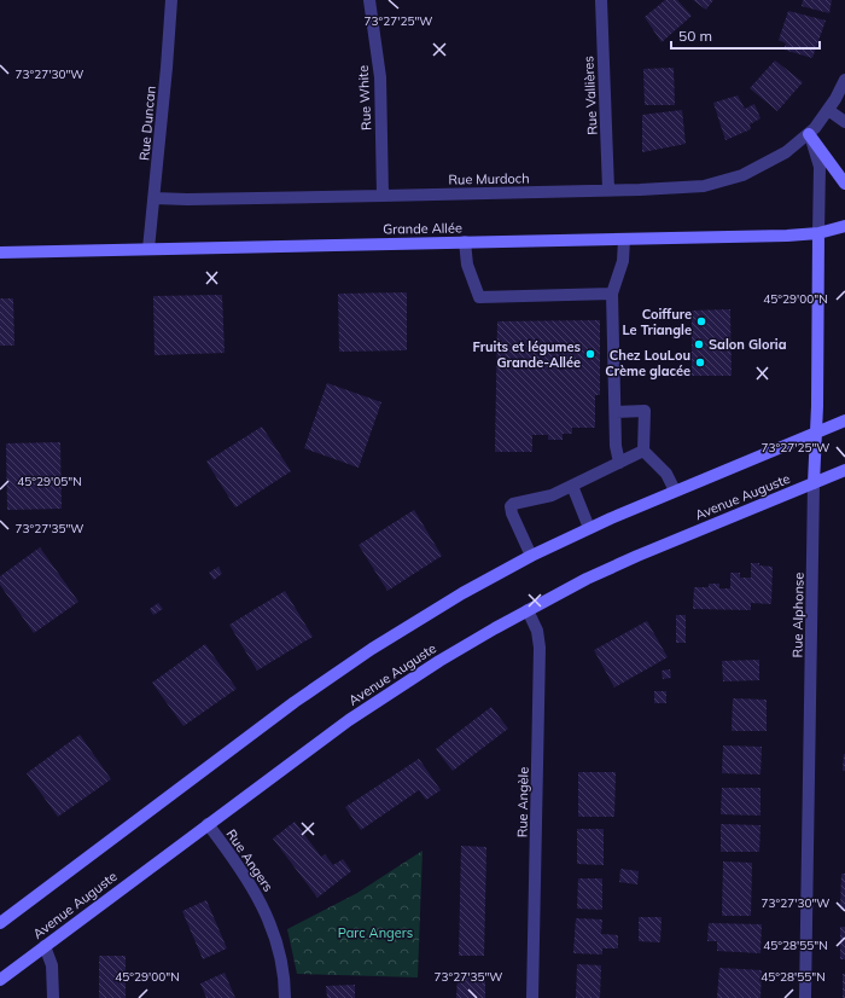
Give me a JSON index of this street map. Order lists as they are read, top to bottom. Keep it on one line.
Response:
{"streets":{"main road":["Grande Allée","Avenue Auguste","Rue Alphonse"],"street":["Rue Vallières","Rue White","Rue Duncan","Rue Murdoch","Rue Angèle","Rue Angers"]},"crossings":[["Rue Vallières","Rue Murdoch"],["Rue White","Rue Murdoch"],["Rue Duncan","Rue Murdoch"],["Rue Duncan","Grande Allée"],["Grande Allée","Rue Alphonse"],["Avenue Auguste","Rue Alphonse"],["Avenue Auguste","Rue Angèle"],["Avenue Auguste","Rue Angers"]],"parks":["Parc Angers"],"places":["Coiffure Le Triangle","Salon Gloria","Fruits et légumes Grande-Allée","Chez LouLou Crème glacée"],"scale_bar":"50 m","coordinates":["73°27'25\"W","73°27'30\"W","45°29'00\"N","45°29'05\"N","73°27'35\"W","45°28'55\"N"]}
